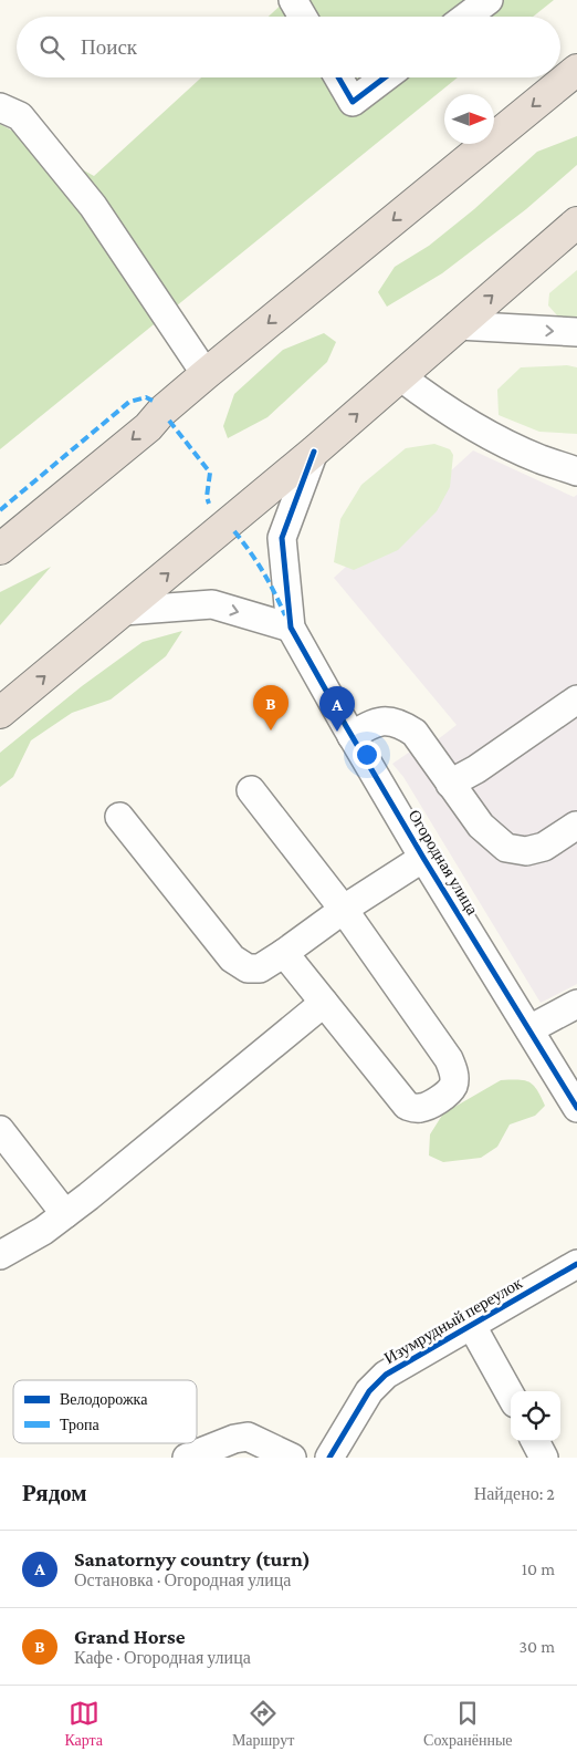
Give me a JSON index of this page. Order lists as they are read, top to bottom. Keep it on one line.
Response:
{"streets":{"street":["Огородная улица","Изумрудный переулок"]},"legend":["Велодорожка","Тропа"],"north":"right","page":{"search":"Поиск","pins":["B","A"],"heading":["Рядом","Найдено: 2"],"list":[{"mark":"A","name":"Sanatornyy country (turn)","note":"Остановка · Огородная улица","value":"10 m"},{"mark":"B","name":"Grand Horse","note":"Кафе · Огородная улица","value":"30 m"}],"nav":["Карта","Маршрут","Сохранённые"]}}
